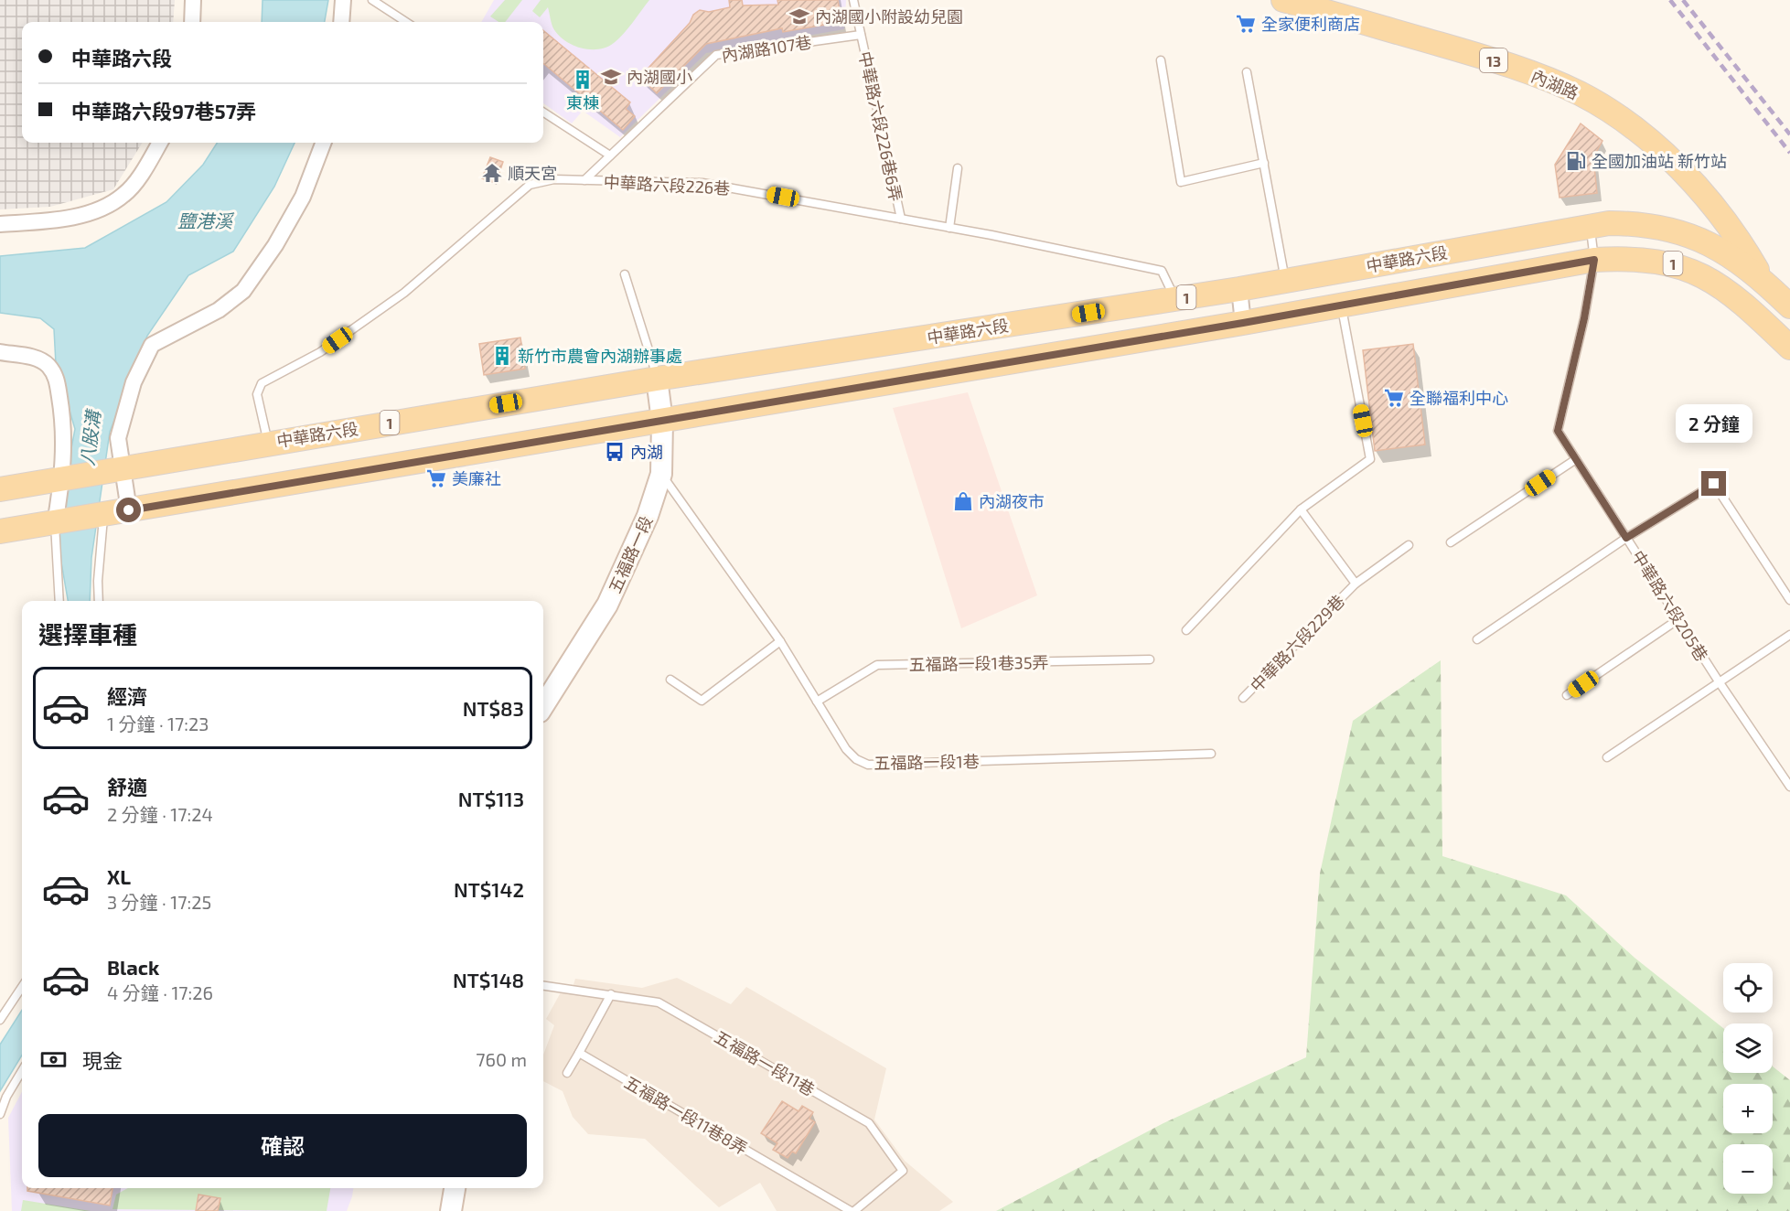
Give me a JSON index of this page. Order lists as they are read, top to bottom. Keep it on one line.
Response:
{"streets":{"main road":["13","內湖路","中華路六段","1","五福路一段"],"lane":["內湖路107巷","中華路六段226巷6弄","中華路六段226巷","中華路六段205巷","中華路六段229巷","五福路一段1巷35弄","五福路一段1巷","五福路一段11巷","五福路一段11巷8弄"]},"crossings":[["內湖路107巷","中華路六段226巷6弄"],["內湖路107巷","中華路六段226巷"],["內湖路","中華路六段"],["中華路六段226巷6弄","中華路六段226巷"],["中華路六段226巷","中華路六段"],["中華路六段","1"],["中華路六段","五福路一段"],["中華路六段","中華路六段205巷"],["五福路一段","五福路一段1巷"],["五福路一段1巷35弄","五福路一段1巷"],["五福路一段11巷","五福路一段11巷8弄"]],"water":["鹽港溪","八股溝"],"places":{"school or university":["內湖國小附設幼兒園","內湖國小"],"supermarket":["全家便利商店","全聯福利中心","美廉社"],"building":["東棟","新竹市農會內湖辦事處"],"fuel station":["全國加油站 新竹站"],"temple":["順天宮"],"bus stop":["內湖"],"shop":["內湖夜市"]},"page":{"banner":["中華路六段","中華路六段97巷57弄"],"bubble":"2 分鐘","heading":"選擇車種","list":[{"name":"經濟","note":"1 分鐘 · 17:23","value":"NT$83"},{"name":"舒適","note":"2 分鐘 · 17:24","value":"NT$113"},{"name":"XL","note":"3 分鐘 · 17:25","value":"NT$142"},{"name":"Black","note":"4 分鐘 · 17:26","value":"NT$148"}],"map_buttons":["+","−"],"pay":["現金","760 m"],"buttons":"確認"}}
